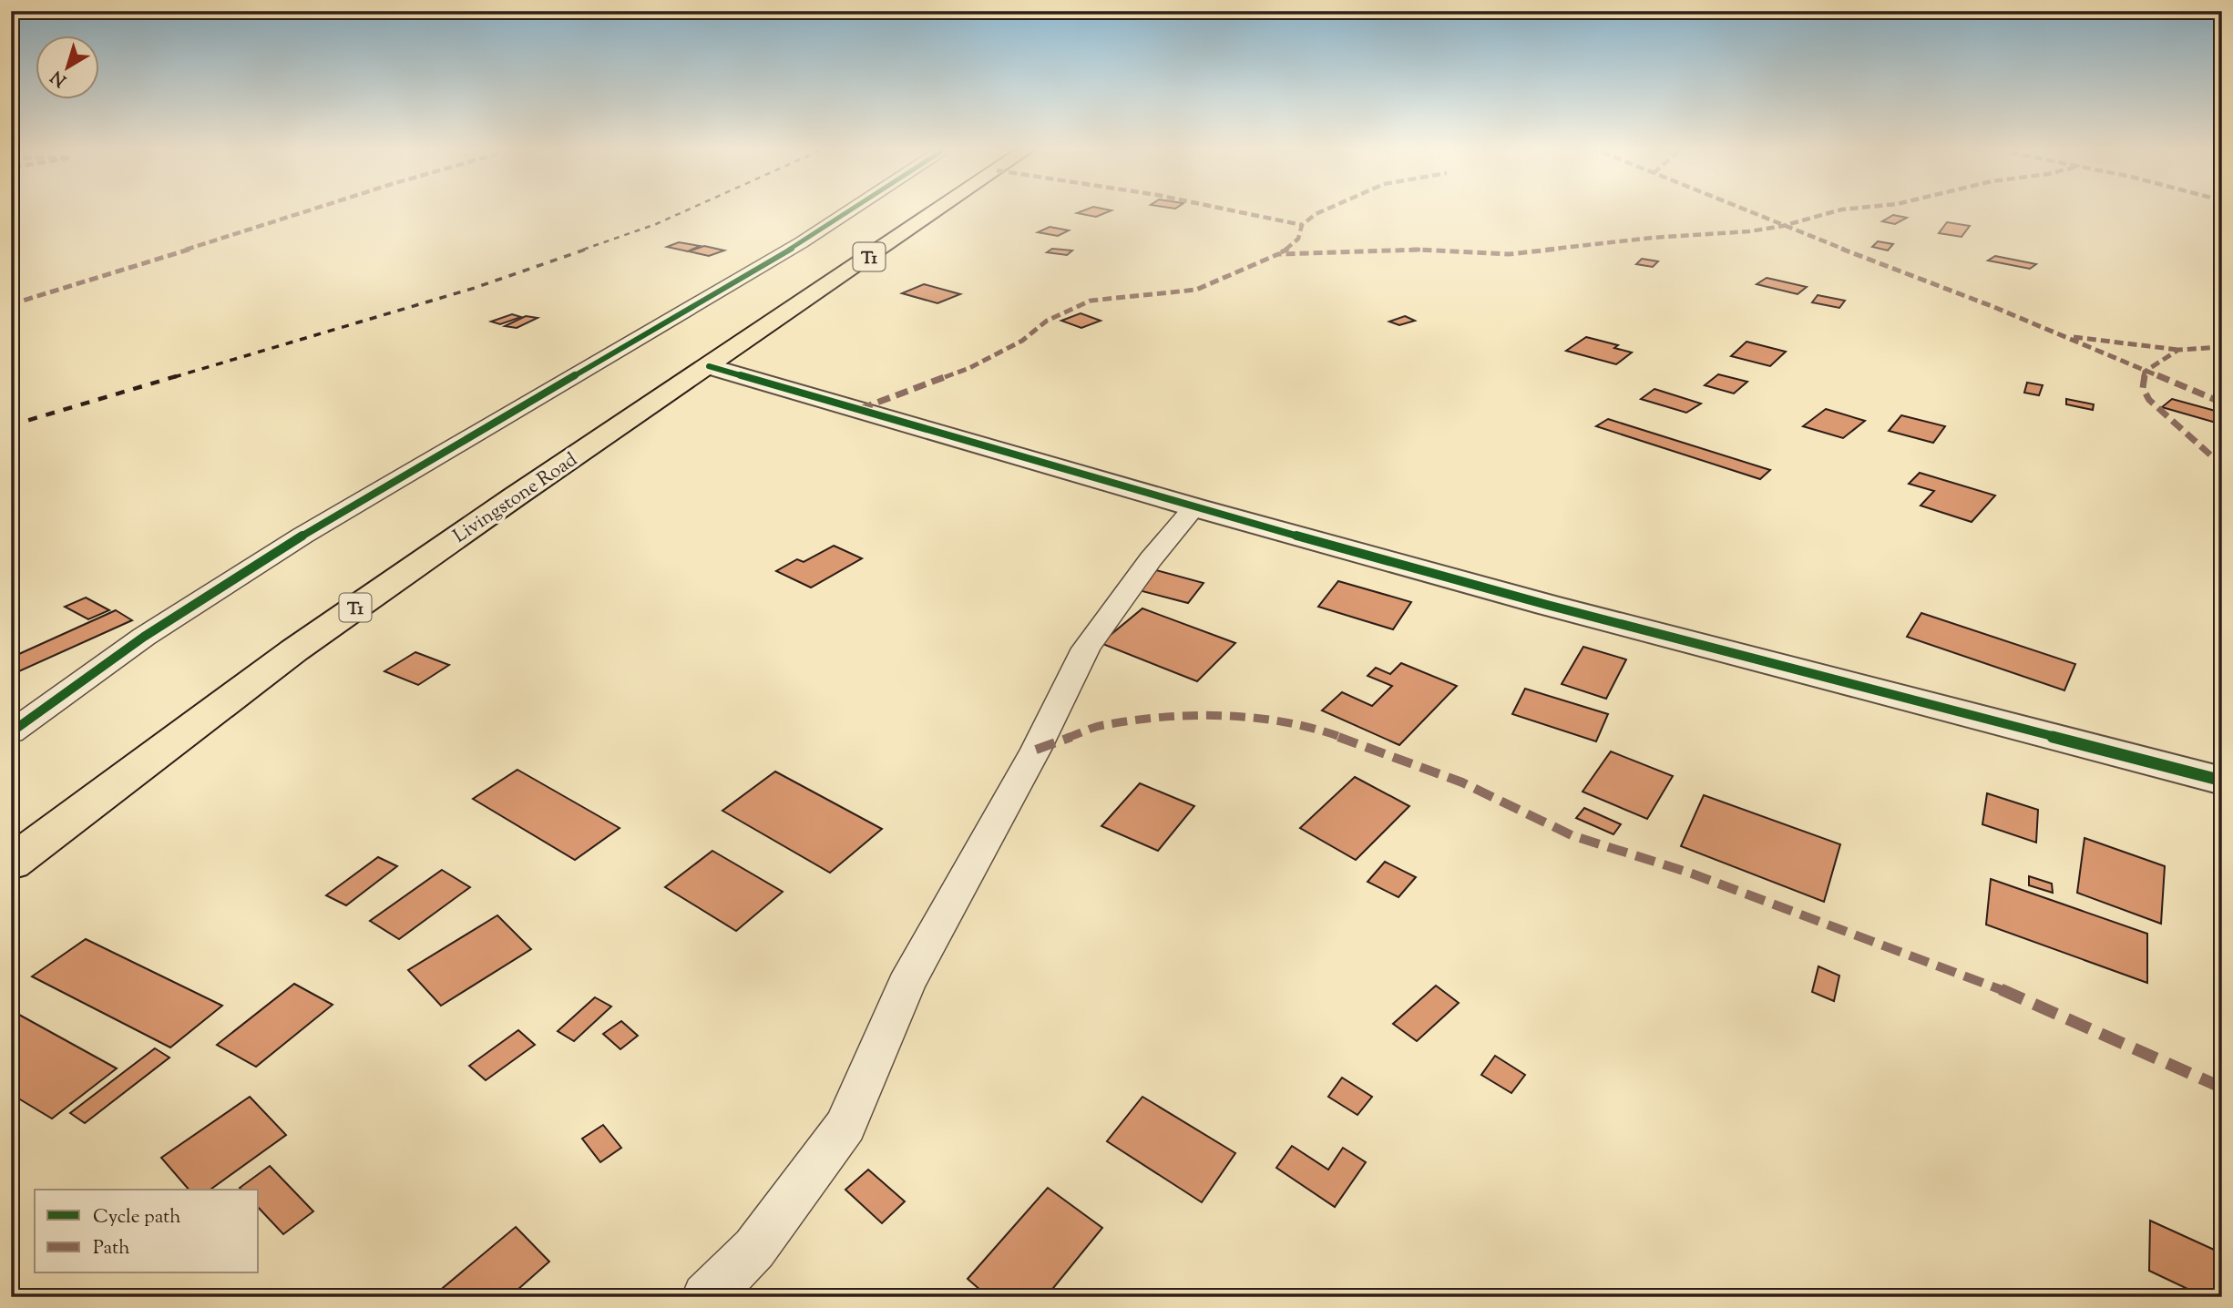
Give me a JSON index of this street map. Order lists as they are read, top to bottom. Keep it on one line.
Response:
{"streets":{"highway":["T1","Livingstone Road"]},"legend":["Cycle path","Path"],"north":"bottom left"}
